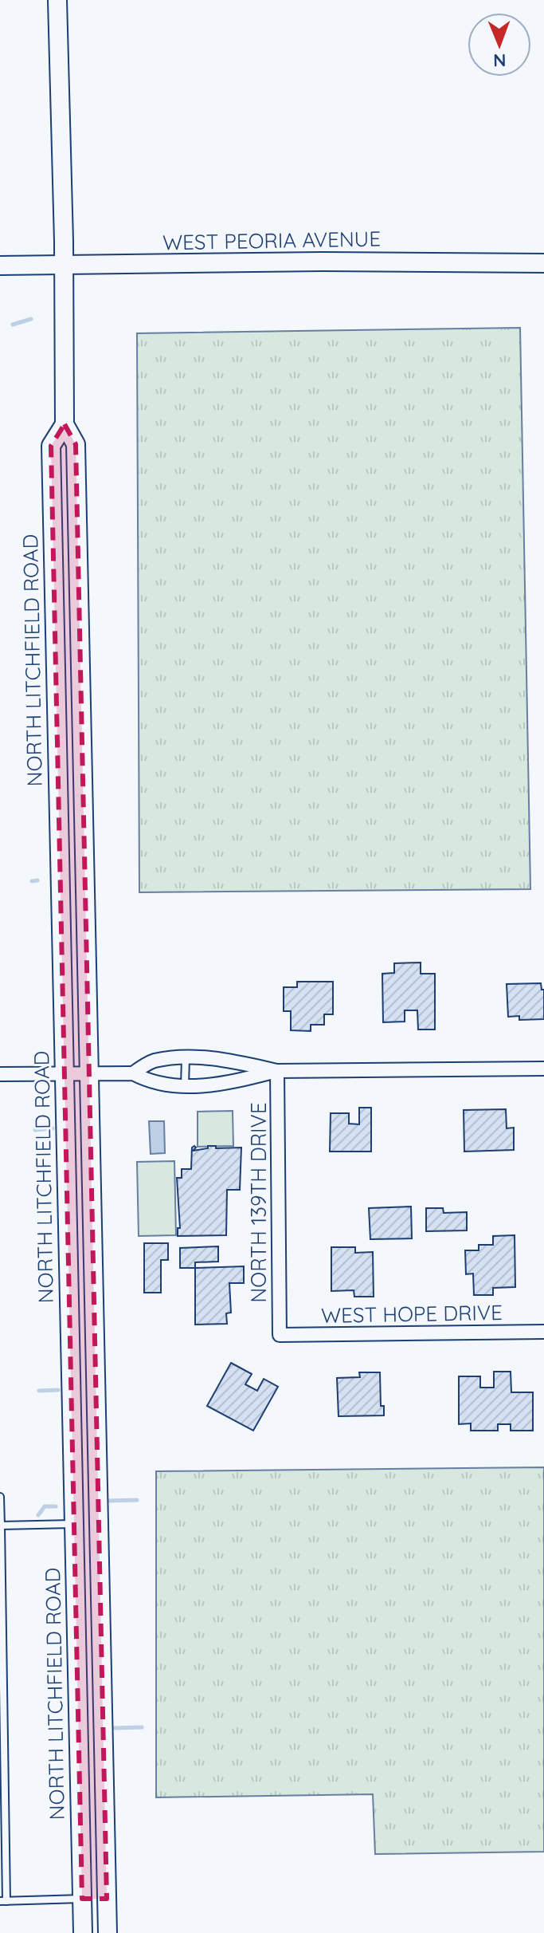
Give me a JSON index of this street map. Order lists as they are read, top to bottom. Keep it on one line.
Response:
{"streets":{"main road":["WEST PEORIA AVENUE","NORTH LITCHFIELD ROAD"],"street":["NORTH 139TH DRIVE","WEST HOPE DRIVE"]},"crossings":[["WEST PEORIA AVENUE","NORTH LITCHFIELD ROAD"],["NORTH 139TH DRIVE","WEST HOPE DRIVE"]],"north":"bottom"}
